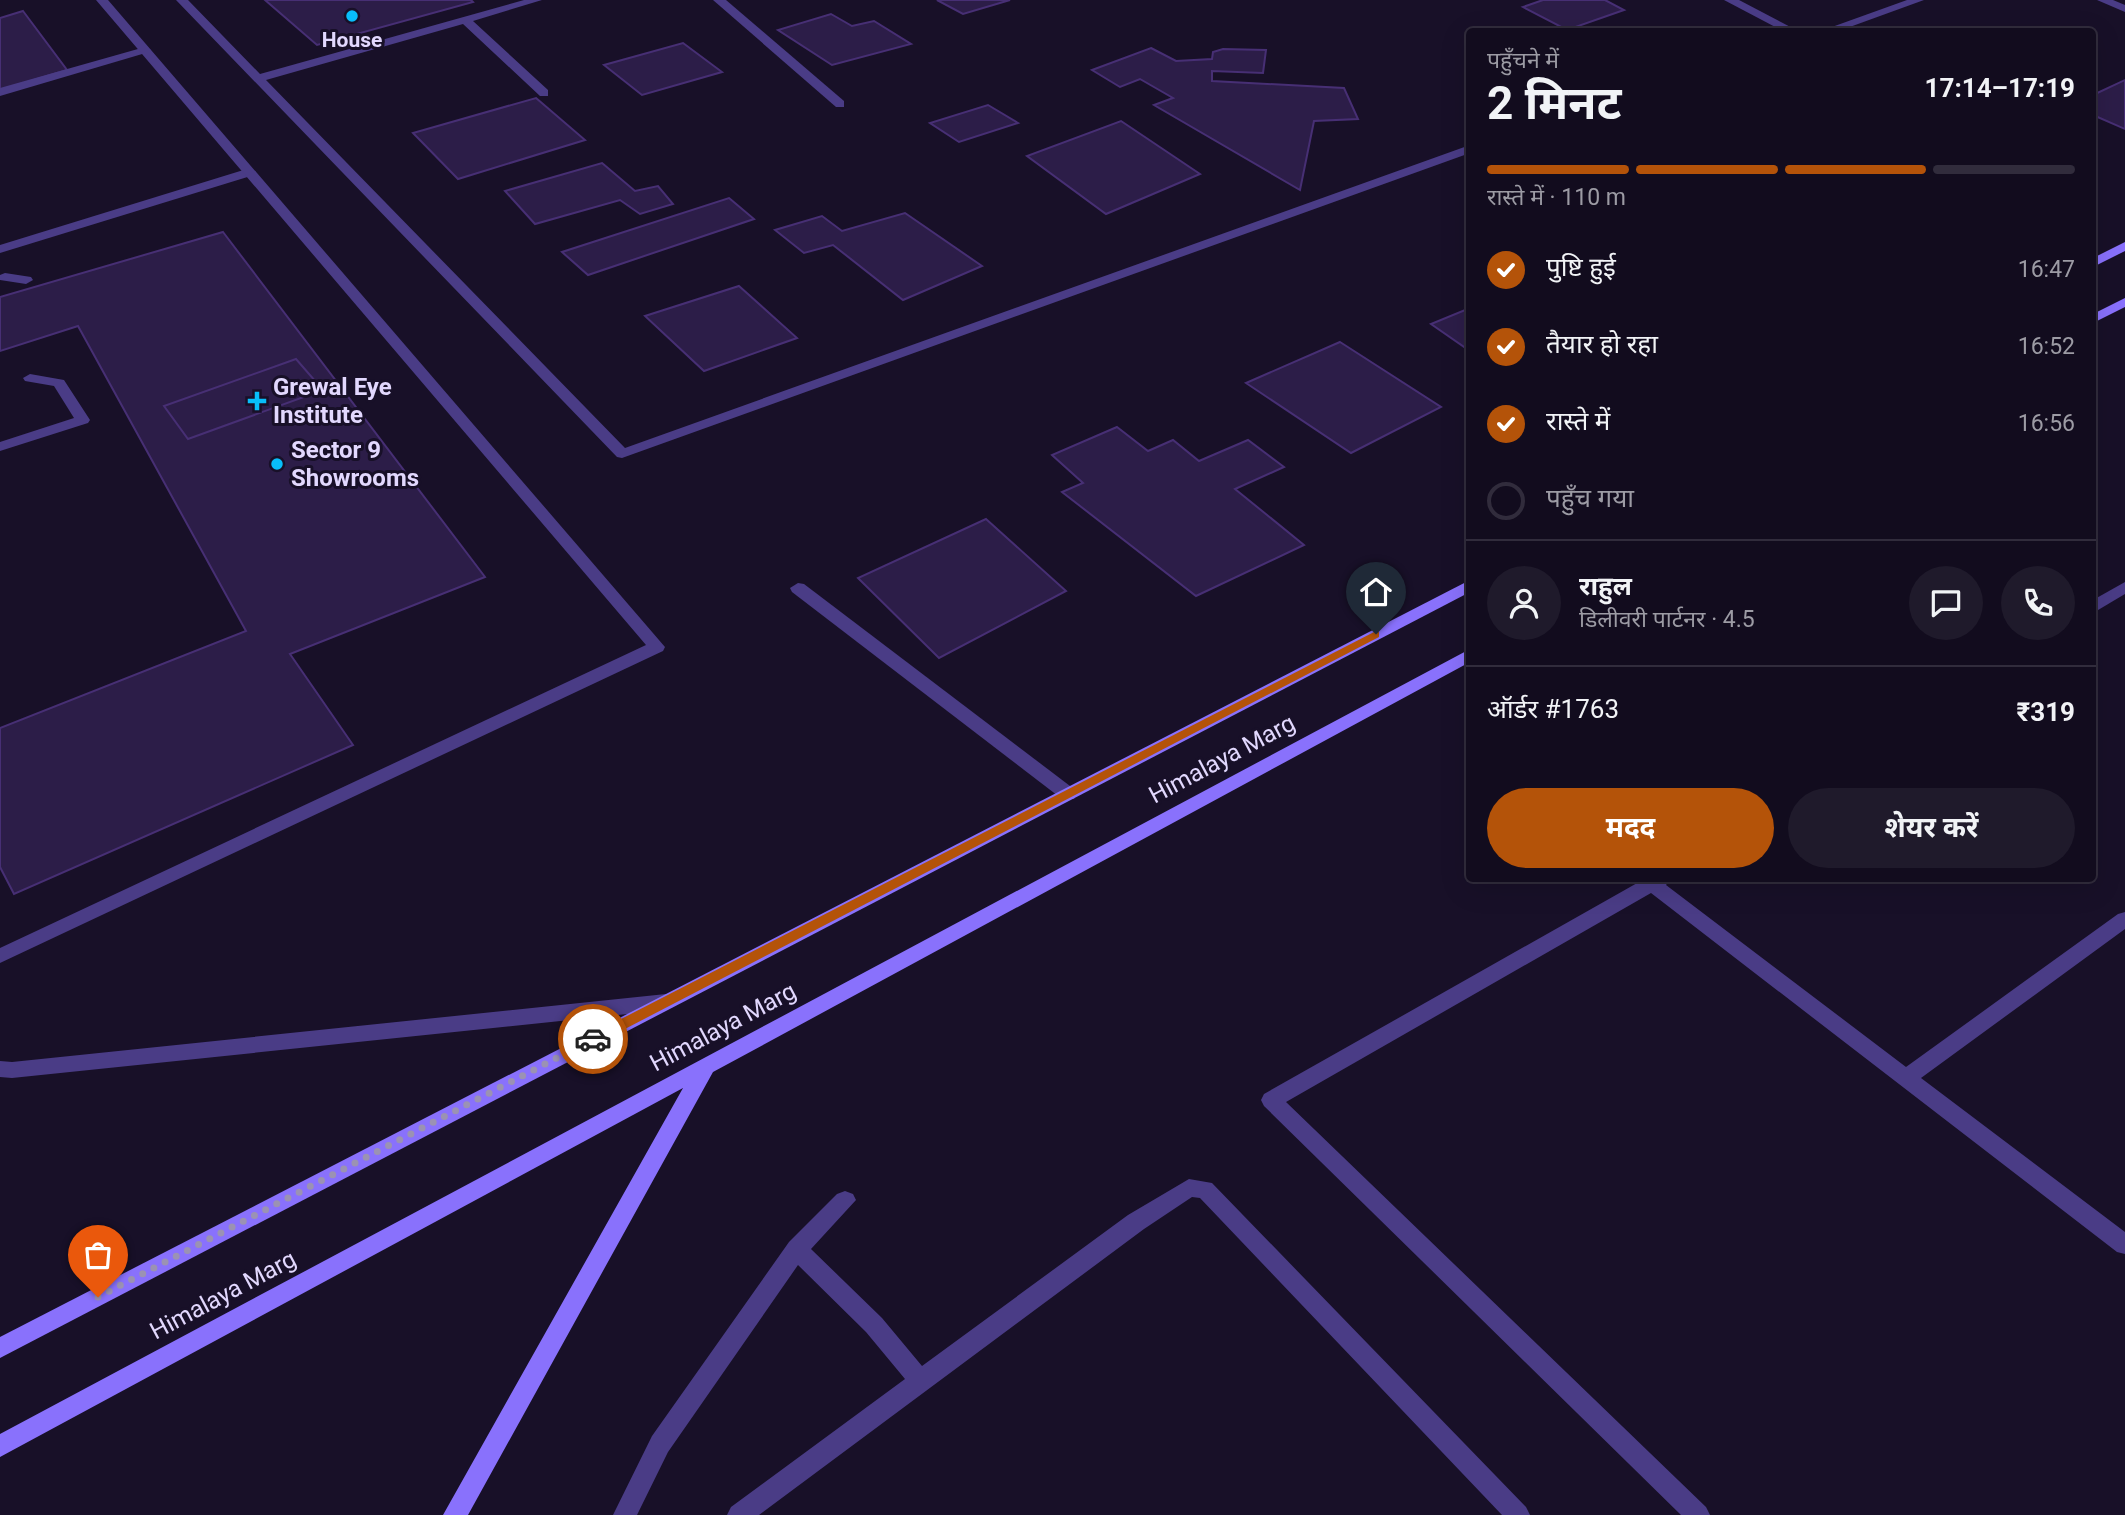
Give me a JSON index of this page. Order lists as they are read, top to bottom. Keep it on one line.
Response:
{"streets":{"main road":["Himalaya Marg"]},"places":{"other":["House","Sector 9 Showrooms"],"health":["Grewal Eye Institute"]},"page":{"heading":["2 मिनट","पहुँचने में","17:14–17:19"],"panel":["राहुल","डिलीवरी पार्टनर · 4.5","ऑर्डर #1763","₹319"],"bar":"रास्ते में · 110 m","list":[["पुष्टि हुई","16:47"],["तैयार हो रहा","16:52"],["रास्ते में","16:56"],"पहुँच गया"],"buttons":["मदद","शेयर करें"]}}
